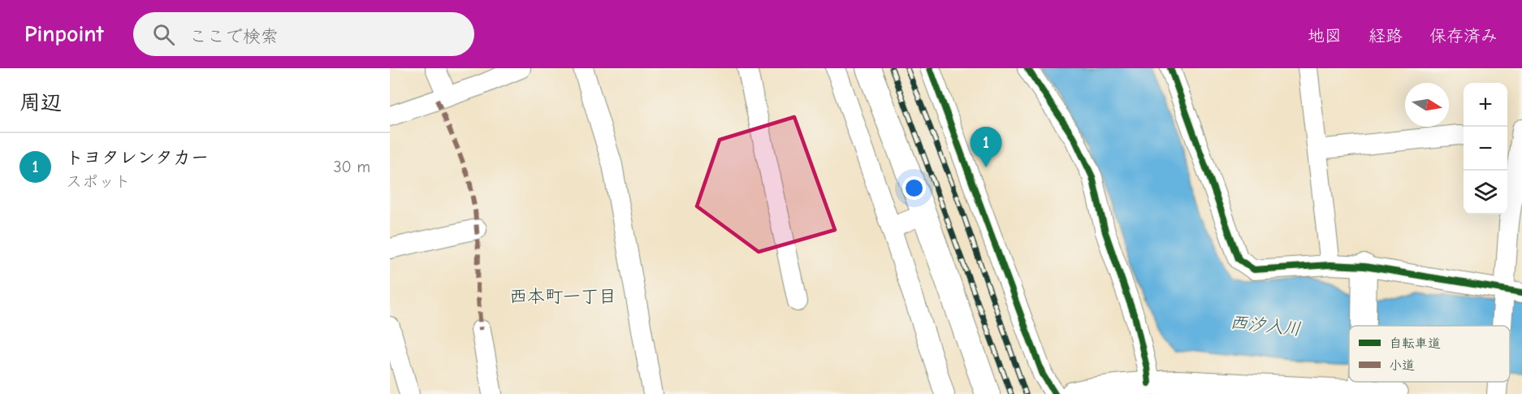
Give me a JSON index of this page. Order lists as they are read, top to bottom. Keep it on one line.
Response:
{"districts":["西本町一丁目"],"water":["西汐入川"],"legend":["自転車道","小道"],"north":"right","page":{"header":"Pinpoint","search":"ここで検索","nav":["地図","経路","保存済み"],"heading":"周辺","map_buttons":["+","−"],"pins":"1","list":[{"mark":"1","name":"トヨタレンタカー","note":"スポット","value":"30 m"}]}}
